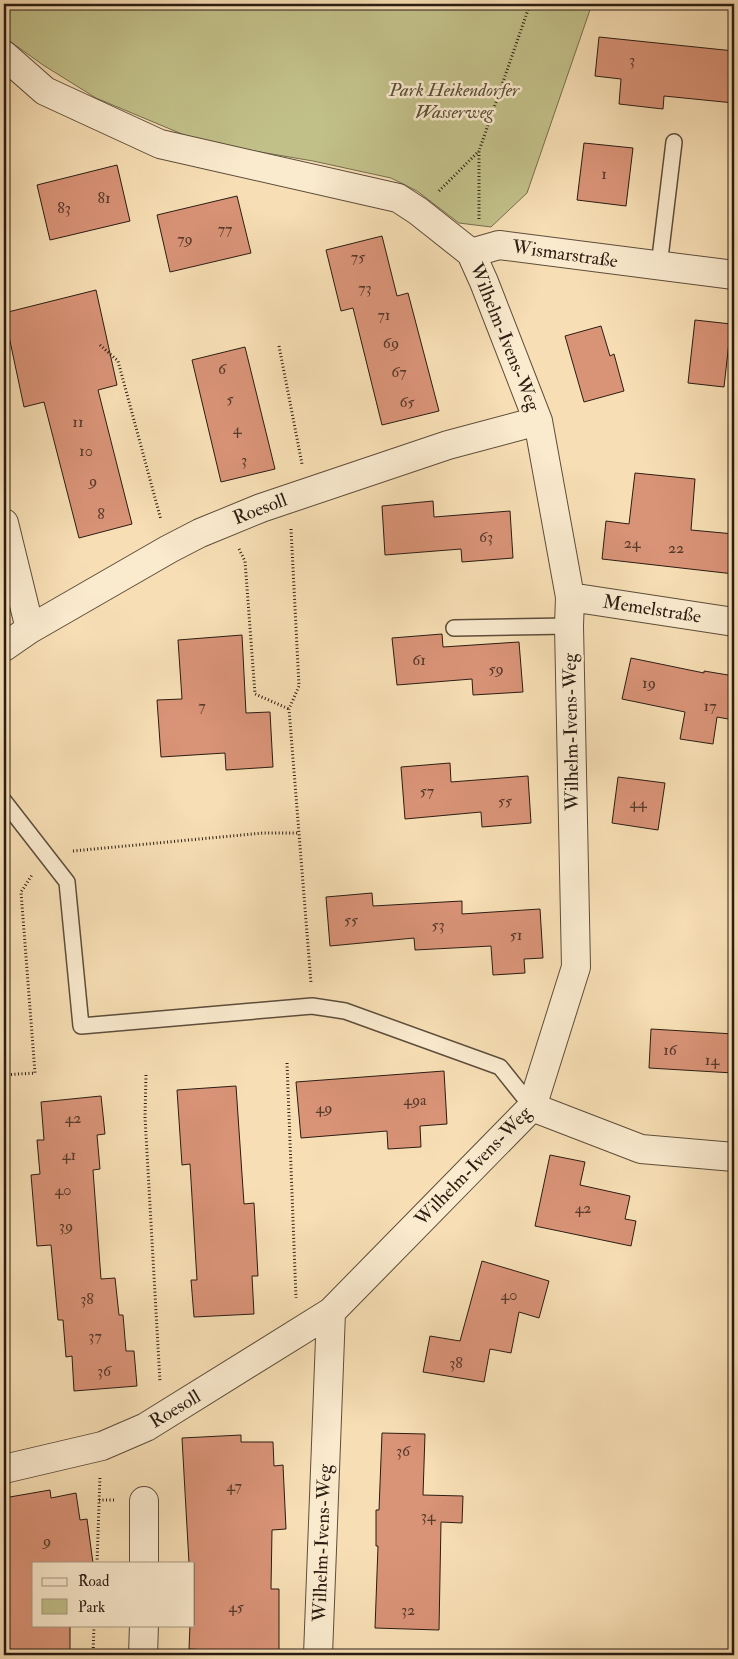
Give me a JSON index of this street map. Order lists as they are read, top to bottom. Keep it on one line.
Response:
{"streets":{"street":["Wismarstraße","Wilhelm-Ivens-Weg","Roesoll","Memelstraße"]},"crossings":[["Wismarstraße","Wilhelm-Ivens-Weg"],["Wilhelm-Ivens-Weg","Roesoll"],["Wilhelm-Ivens-Weg","Memelstraße"]],"parks":["Park Heikendorfer Wasserweg"],"house_numbers":["3","1","81","83","77","79","75","73","71","69","6","67","5","65","11","4","10","3","9","8","63","24","22","61","59","19","7","17","57","55","44","55","53","51","16","14","49a","49","42","41","40","42","39","40","38","37","38","36","36","47","34","9","45","32"],"legend":["Road","Park"]}
